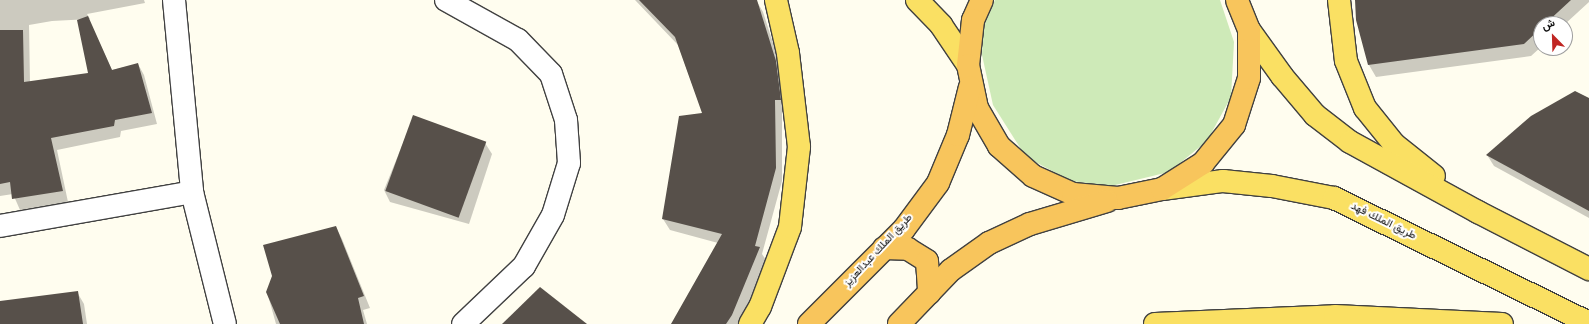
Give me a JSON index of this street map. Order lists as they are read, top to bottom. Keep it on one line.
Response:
{"streets":{"highway":["طريق الملك عبدالعزيز"],"main road":["طريق الملك فهد"]},"north":"top left"}
